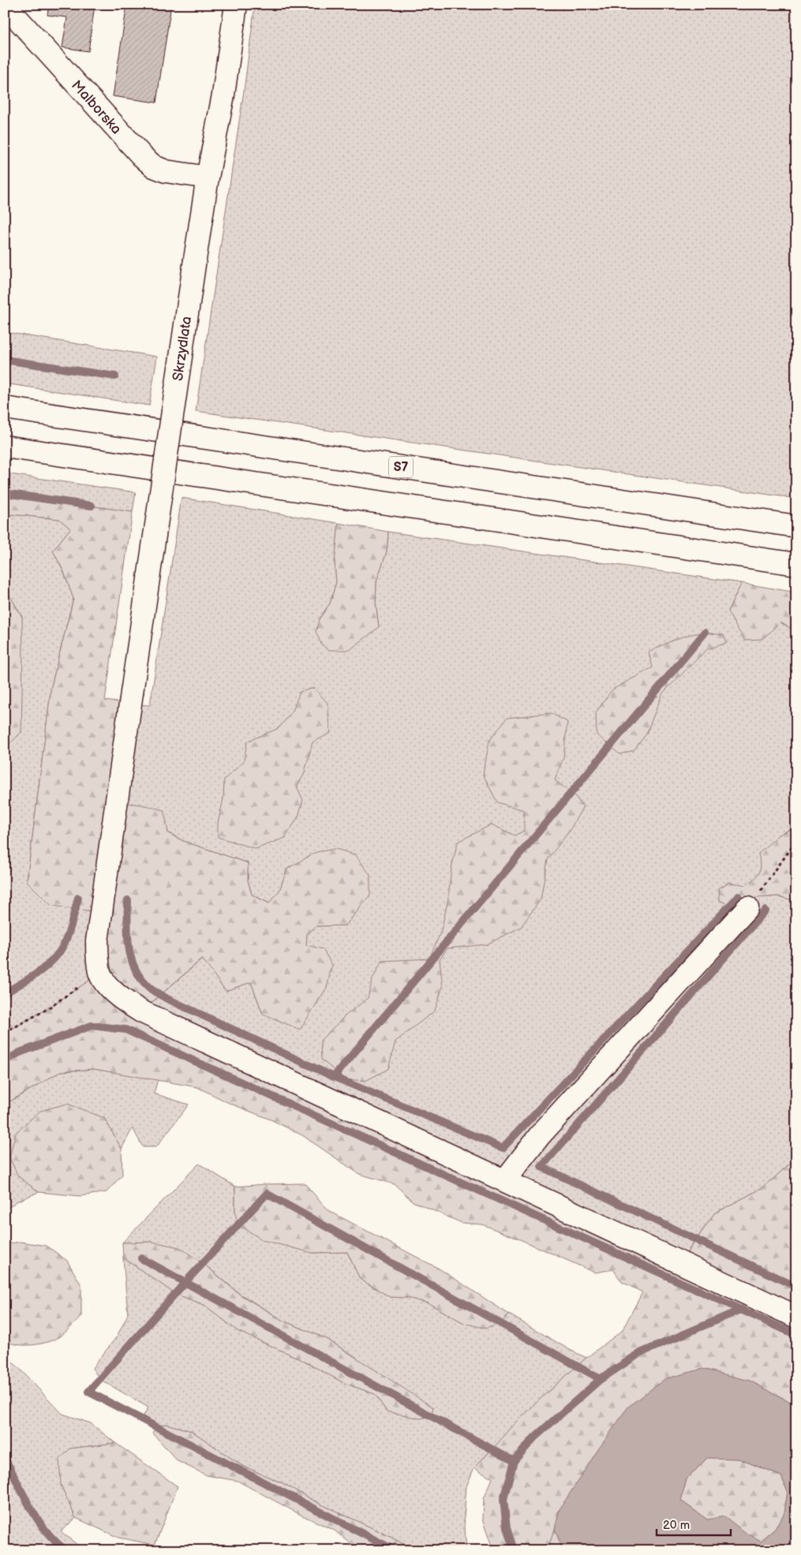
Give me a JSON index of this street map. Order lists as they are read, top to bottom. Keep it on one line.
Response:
{"streets":{"main road":["Malborska","Skrzydlata","S7"]},"crossings":[["Malborska","Skrzydlata"]],"scale_bar":"20 m"}
